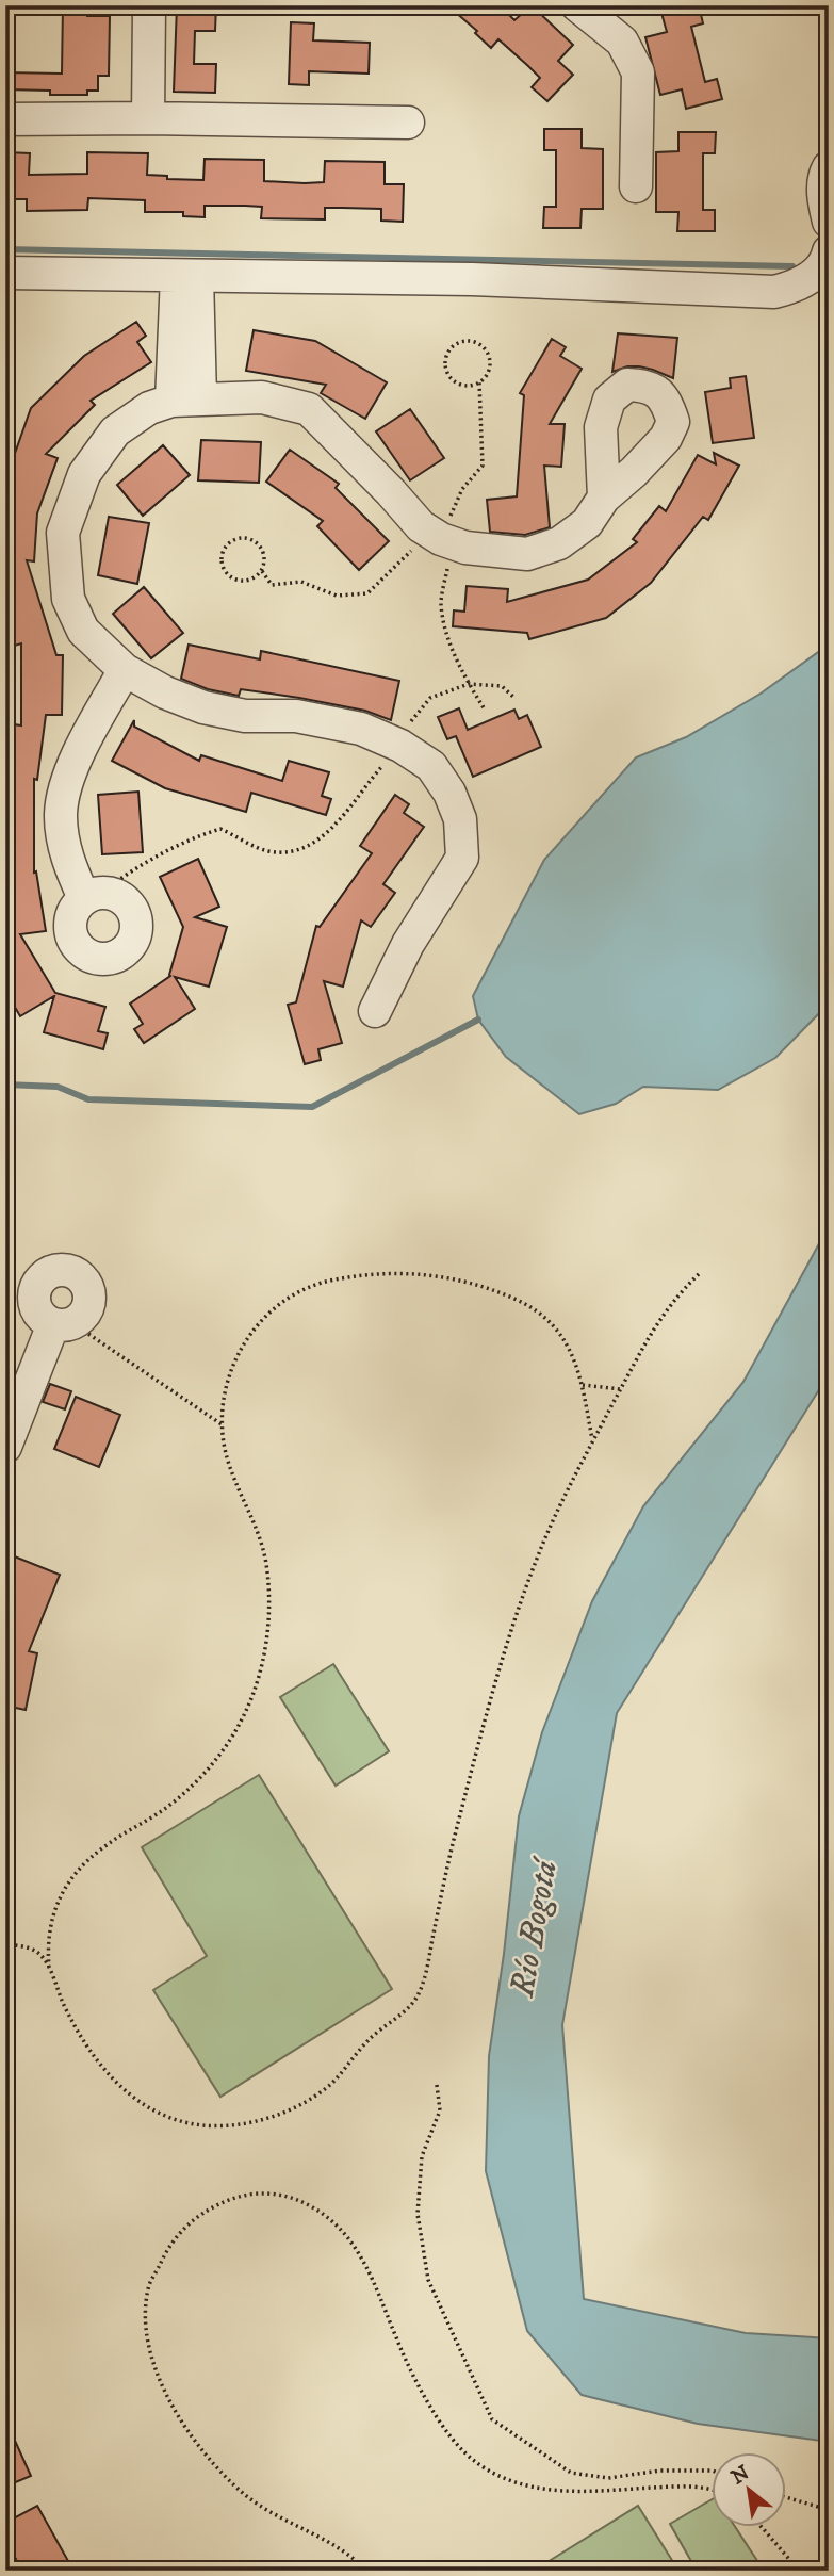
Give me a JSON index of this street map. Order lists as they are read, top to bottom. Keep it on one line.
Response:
{"water":["Río Bogotá"],"north":"top left"}
